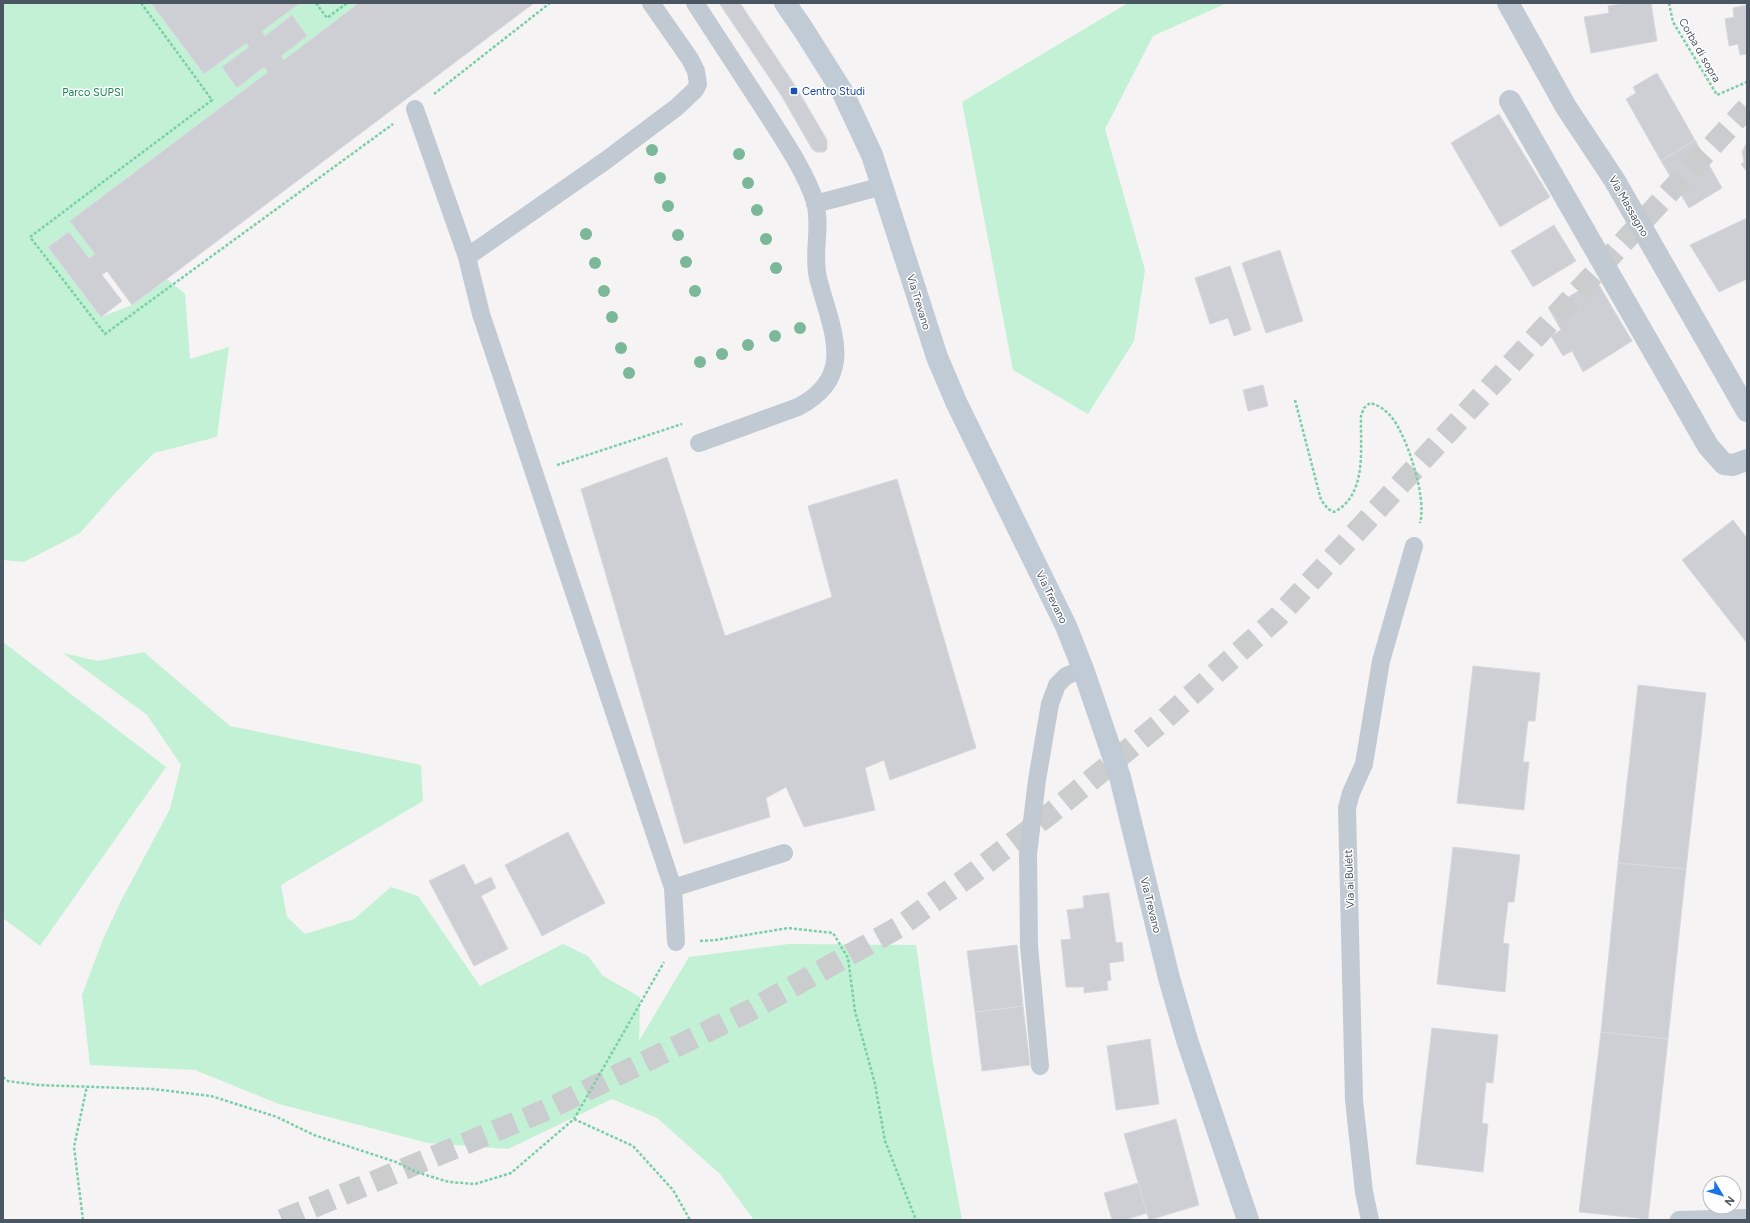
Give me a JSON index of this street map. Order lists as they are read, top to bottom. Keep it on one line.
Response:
{"streets":{"main road":["Via Trevano"],"street":["Via Massagno"],"lane":["Via ai Bulétt"],"path":["Corba di sopra"]},"parks":["Parco SUPSI"],"places":{"transit":["Centro Studi"]},"north":"bottom right"}
